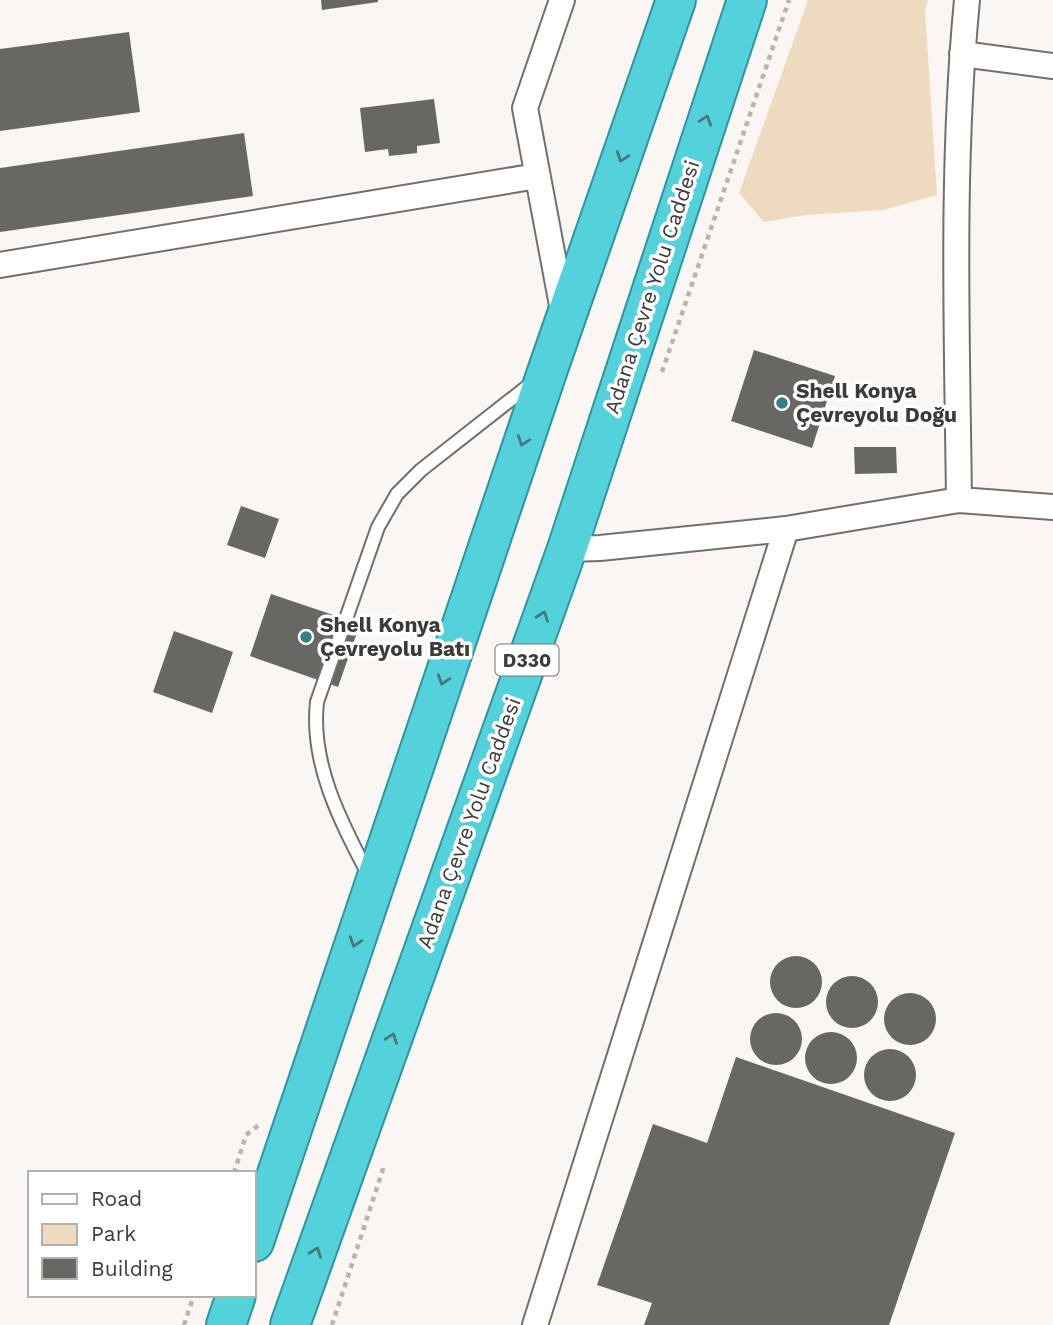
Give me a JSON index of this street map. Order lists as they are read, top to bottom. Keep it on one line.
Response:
{"streets":{"highway":["Adana Çevre Yolu Caddesi","D330"]},"places":["Shell Konya Çevreyolu Doğu","Shell Konya Çevreyolu Batı"],"legend":["Road","Park","Building"]}
